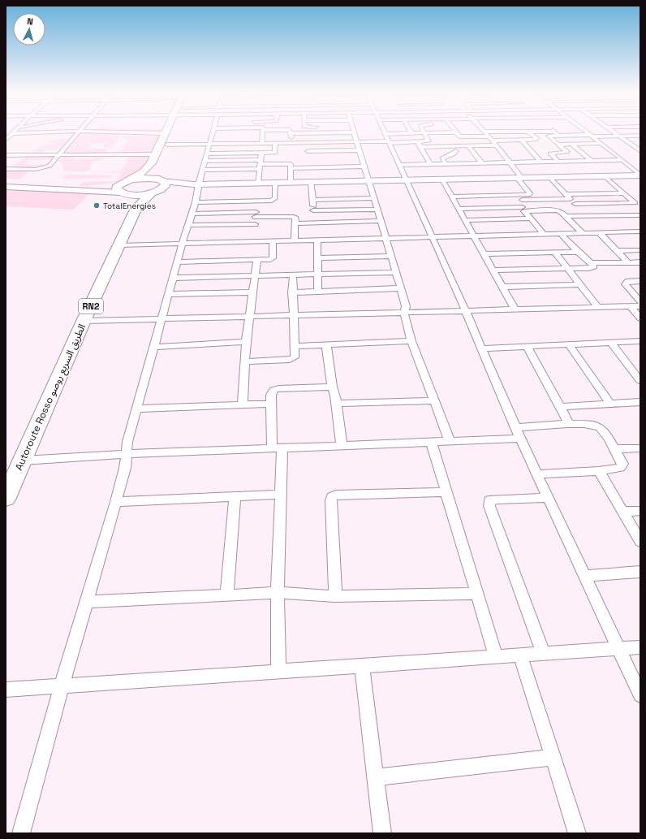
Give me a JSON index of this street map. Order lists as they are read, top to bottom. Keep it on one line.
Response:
{"streets":{"highway":["RN2","Autoroute Rosso الطريق السريع روصو"]},"places":["TotalEnergies"],"north":"top"}
